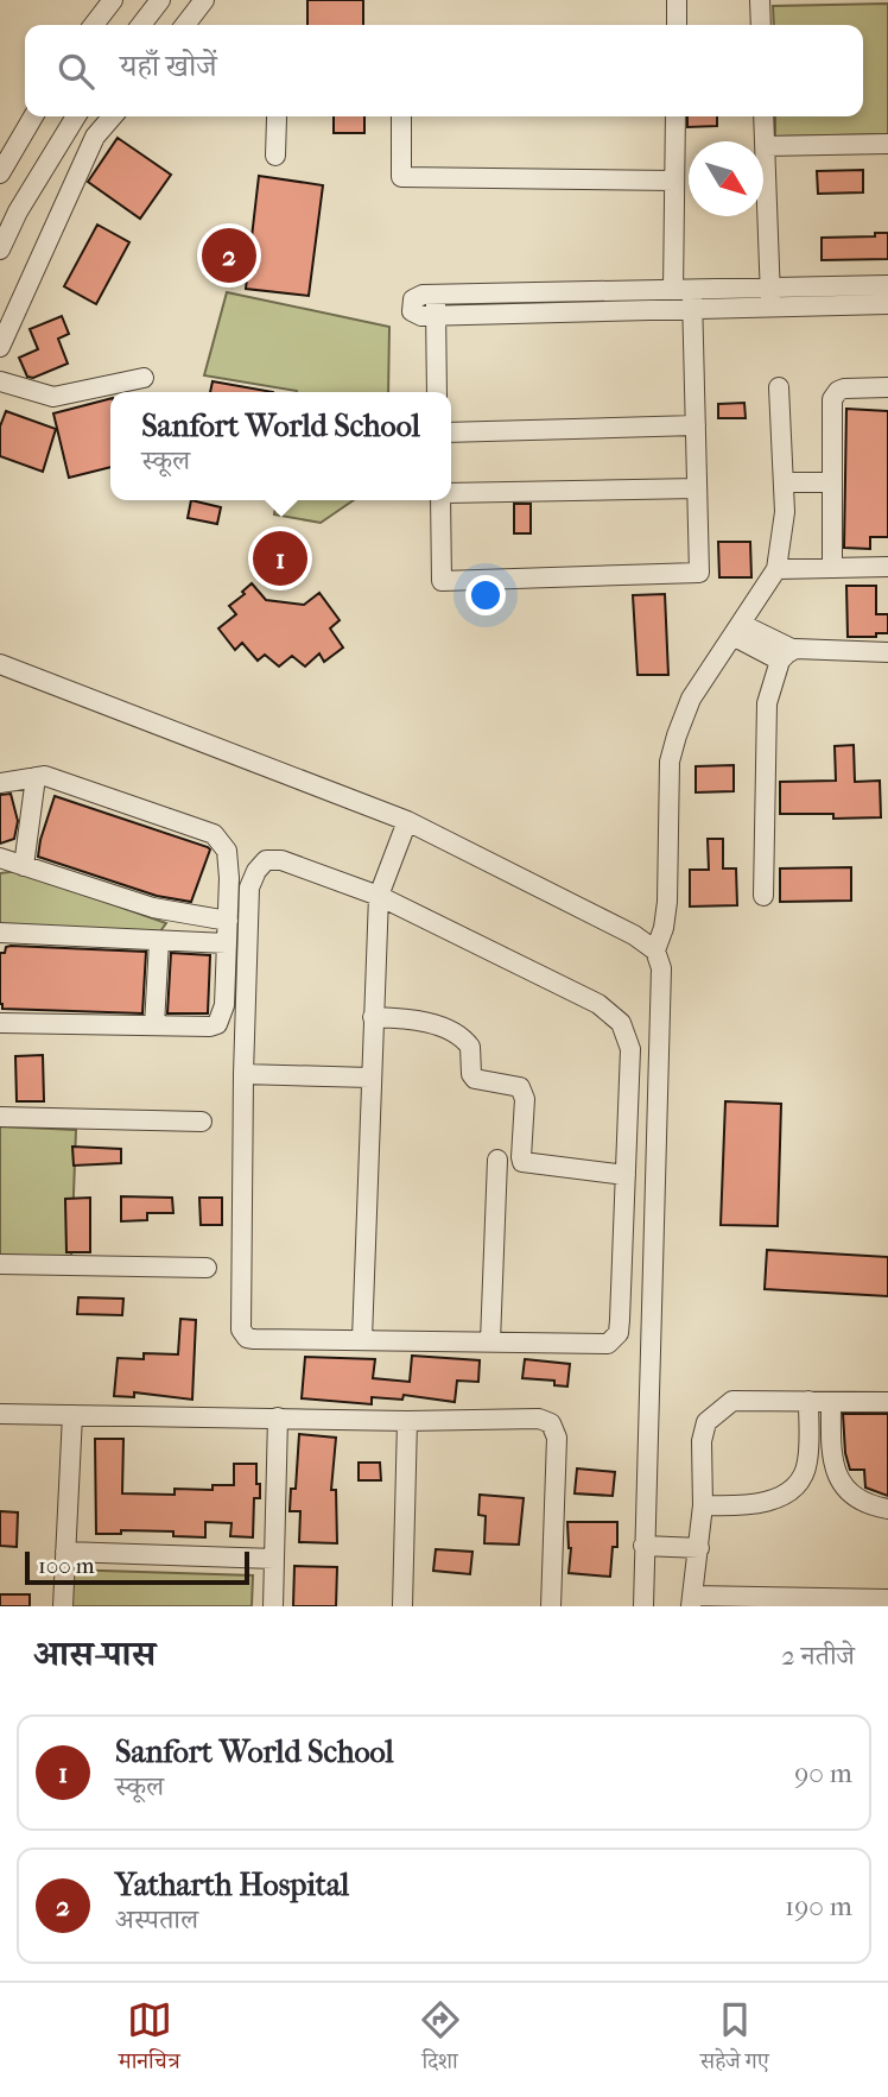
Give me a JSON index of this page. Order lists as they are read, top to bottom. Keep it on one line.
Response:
{"scale_bar":"100 m","north":"bottom right","page":{"search":"यहाँ खोजें","pins":["2","1"],"popup":["Sanfort World School","स्कूल"],"scale":"100 m","heading":["आस-पास","2 नतीजे"],"list":[{"mark":"1","name":"Sanfort World School","note":"स्कूल","value":"90 m"},{"mark":"2","name":"Yatharth Hospital","note":"अस्पताल","value":"190 m"}],"nav":["मानचित्र","दिशा","सहेजे गए"]}}
